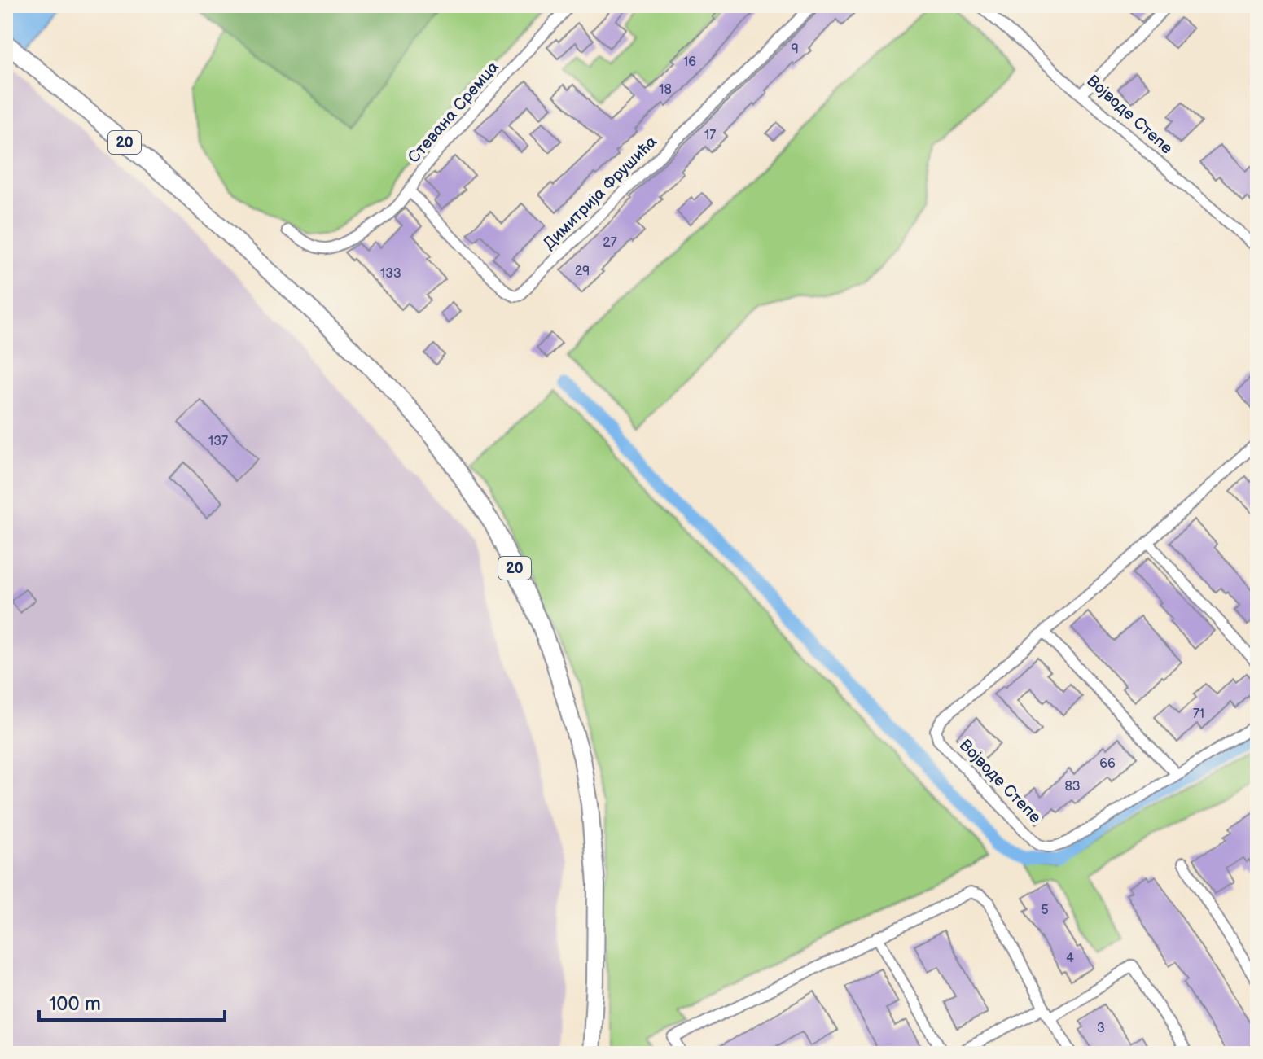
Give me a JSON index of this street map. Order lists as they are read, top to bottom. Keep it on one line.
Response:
{"streets":{"main road":["20"],"street":["Стевана Сремца","Војводе Степе","Димитрија Фрушића"]},"crossings":[["Стевана Сремца","Димитрија Фрушића"]],"house_numbers":["9","16","18","17","27","29","133","137","71","66","83","5","4","3"],"scale_bar":"100 m"}
